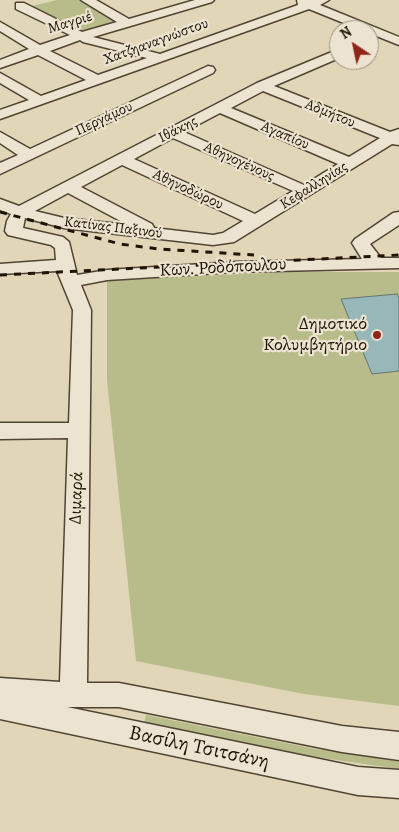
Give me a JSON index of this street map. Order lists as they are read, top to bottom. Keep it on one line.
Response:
{"streets":{"street":["Μαγριέ","Χατζηαναγνώστου","Αδμήτου","Περγάμου","Ιθάκης","Αγαπίου","Αθηνογένους","Κεφαλληνίας","Αθηνοδώρου","Κατίνας Παξινού","Κων. Ροδόπουλου","Διμαρά","Βασίλη Τσιτσάνη"]},"crossings":[["Χατζηαναγνώστου","Περγάμου"],["Αδμήτου","Ιθάκης"],["Αδμήτου","Κεφαλληνίας"],["Ιθάκης","Αγαπίου"],["Ιθάκης","Αθηνογένους"],["Ιθάκης","Αθηνοδώρου"],["Ιθάκης","Κατίνας Παξινού"],["Αγαπίου","Κεφαλληνίας"],["Αθηνογένους","Κεφαλληνίας"],["Κεφαλληνίας","Αθηνοδώρου"],["Κεφαλληνίας","Κατίνας Παξινού"],["Κων. Ροδόπουλου","Διμαρά"],["Διμαρά","Βασίλη Τσιτσάνη"]],"places":["Δημοτικό Κολυμβητήριο"],"north":"top left"}
